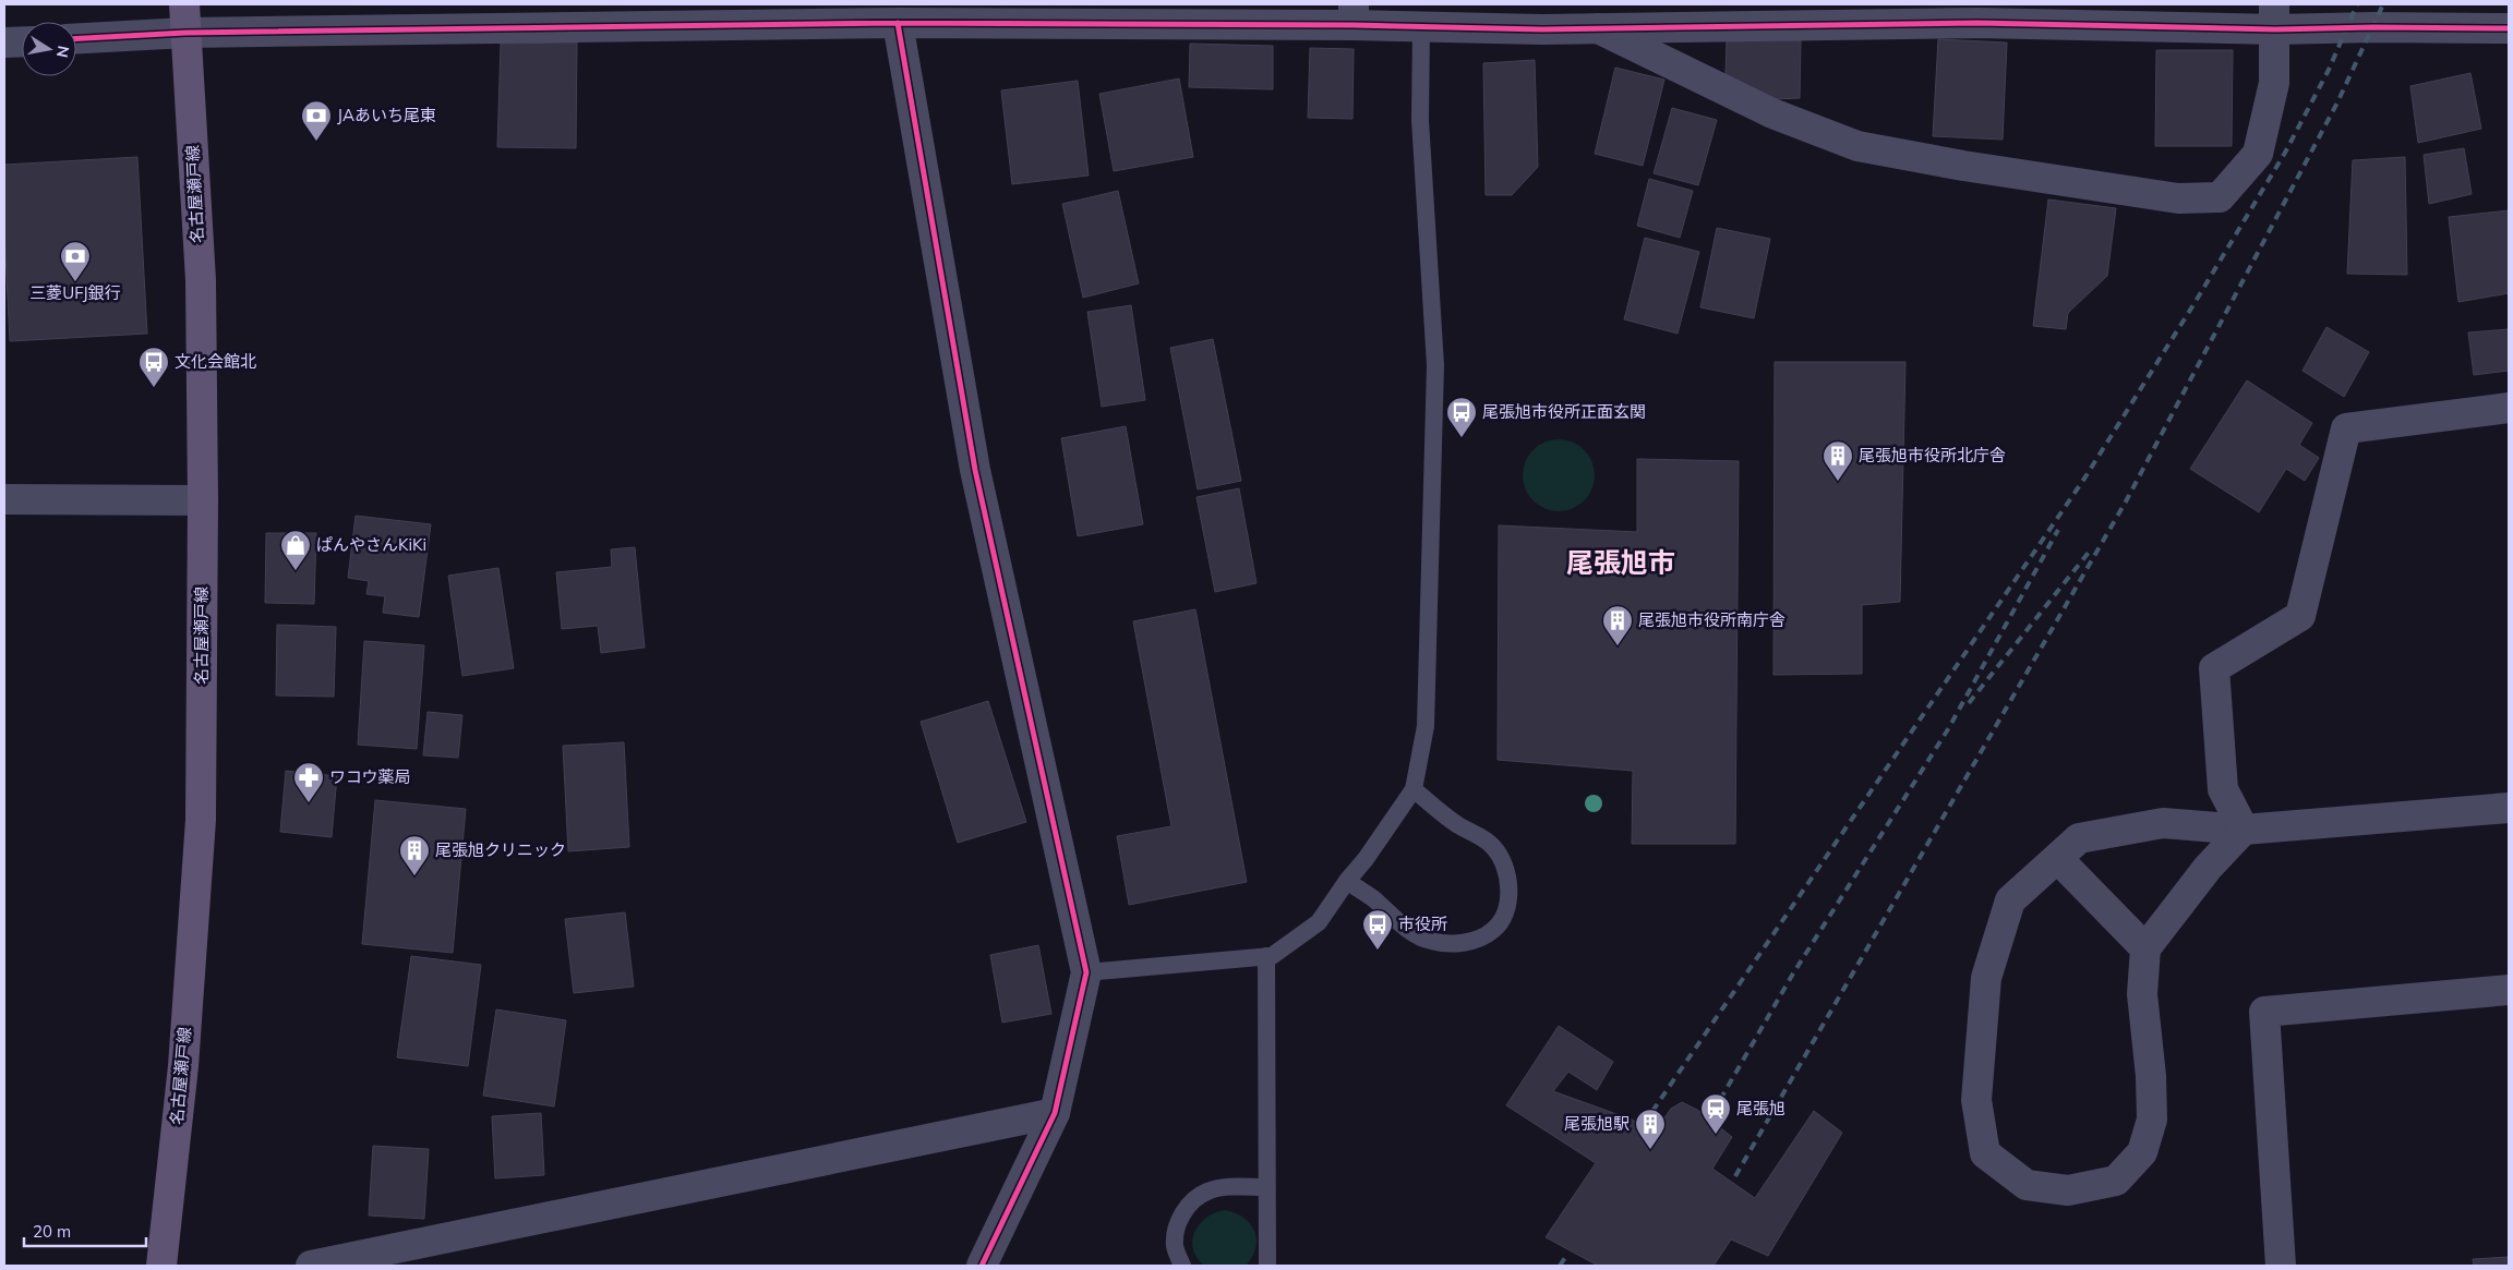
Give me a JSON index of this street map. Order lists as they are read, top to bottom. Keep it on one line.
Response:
{"streets":{"main road":["名古屋瀬戸線"]},"districts":["尾張旭市"],"places":{"bank":["JAあいち尾東","三菱UFJ銀行"],"bus stop":["文化会館北","尾張旭市役所正面玄関","市役所"],"building":["尾張旭市役所北庁舎","尾張旭市役所南庁舎","尾張旭クリニック","尾張旭駅"],"shop":["ぱんやさんKiKi"],"pharmacy":["ワコウ薬局"],"station":["尾張旭"]},"scale_bar":"20 m","north":"right"}
